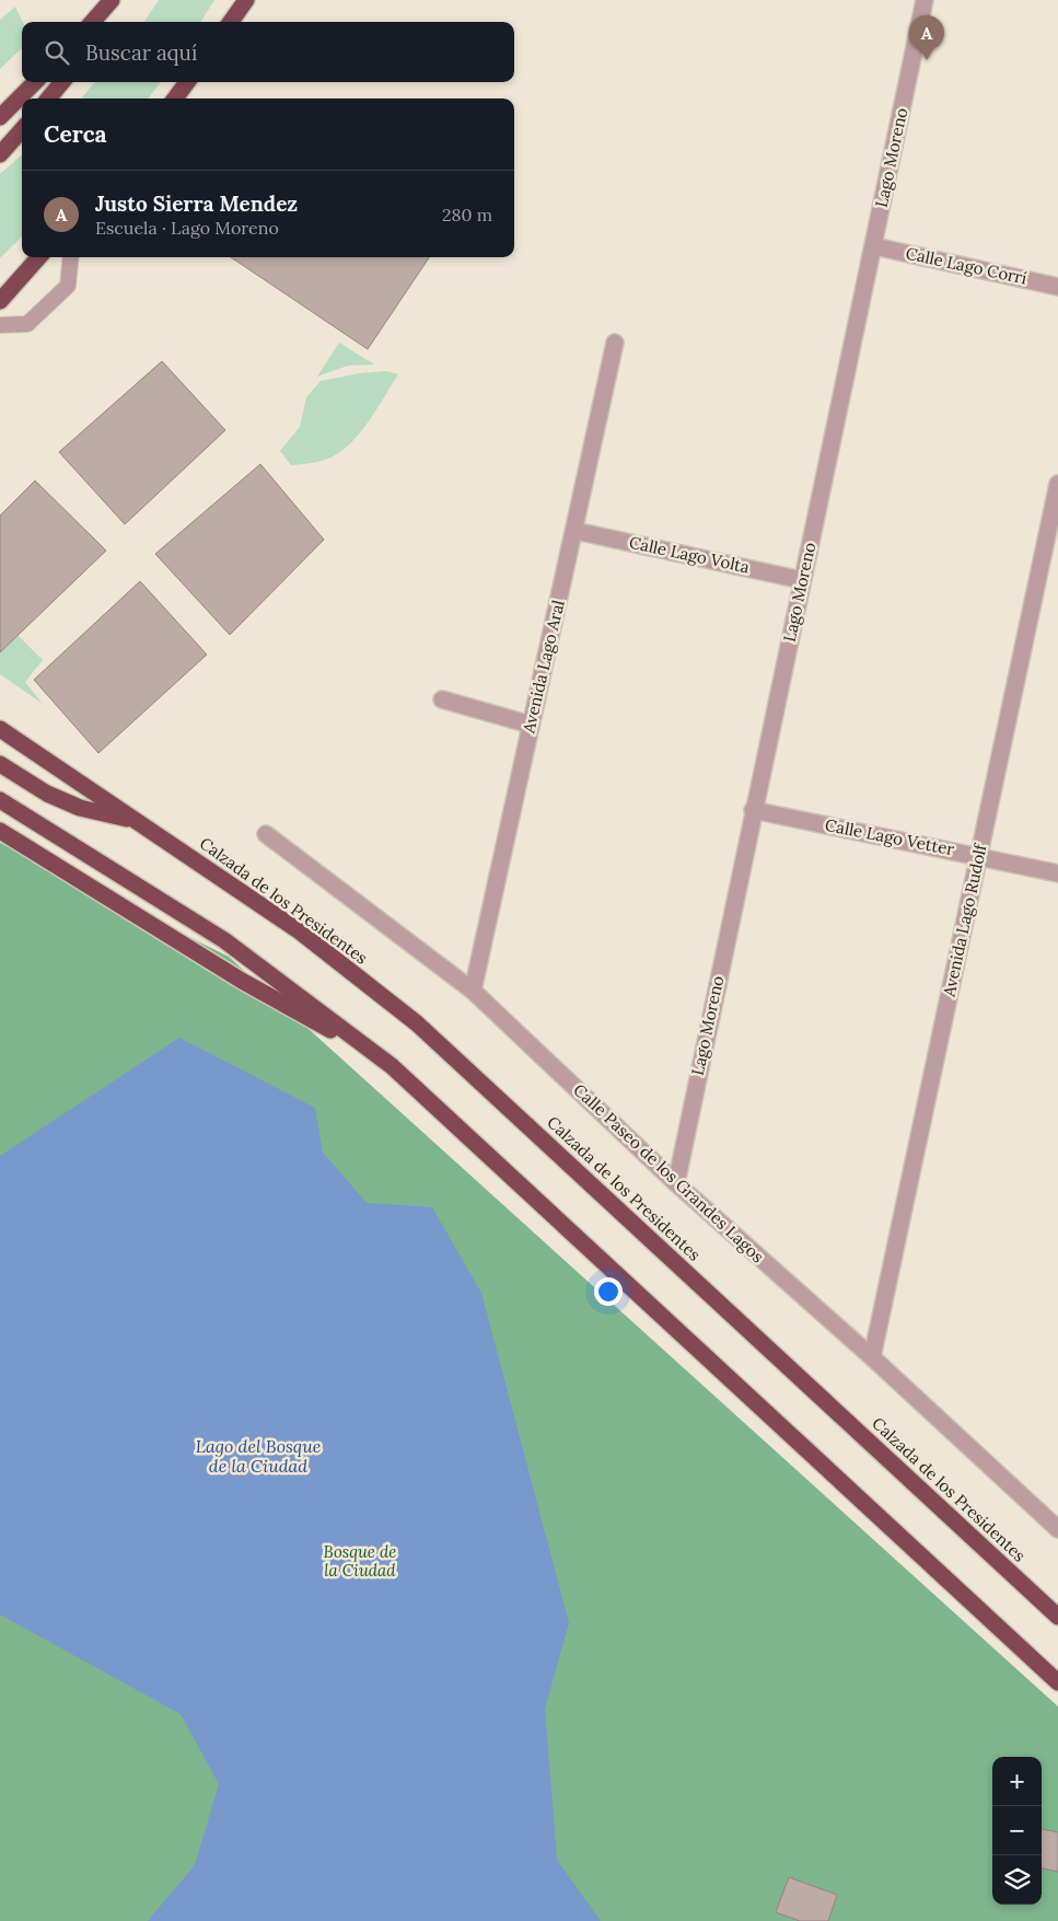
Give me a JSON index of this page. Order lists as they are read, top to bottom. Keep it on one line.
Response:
{"streets":{"highway":["Calzada de los Presidentes"],"street":["Lago Moreno","Calle Lago Corrí","Calle Lago Volta","Avenida Lago Aral","Calle Lago Vetter","Avenida Lago Rudolf","Calle Paseo de los Grandes Lagos"]},"crossings":[["Lago Moreno","Calle Lago Corrí"],["Lago Moreno","Calle Lago Volta"],["Lago Moreno","Calle Lago Vetter"],["Lago Moreno","Calle Paseo de los Grandes Lagos"],["Calle Lago Volta","Avenida Lago Aral"],["Avenida Lago Aral","Calle Paseo de los Grandes Lagos"],["Calle Lago Vetter","Avenida Lago Rudolf"],["Avenida Lago Rudolf","Calle Paseo de los Grandes Lagos"]],"water":["Lago del Bosque de la Ciudad"],"parks":["Bosque de la Ciudad"],"page":{"pins":"A","search":"Buscar aquí","heading":"Cerca","list":[{"mark":"A","name":"Justo Sierra Mendez","note":"Escuela · Lago Moreno","value":"280 m"}],"map_buttons":["+","−"]}}
